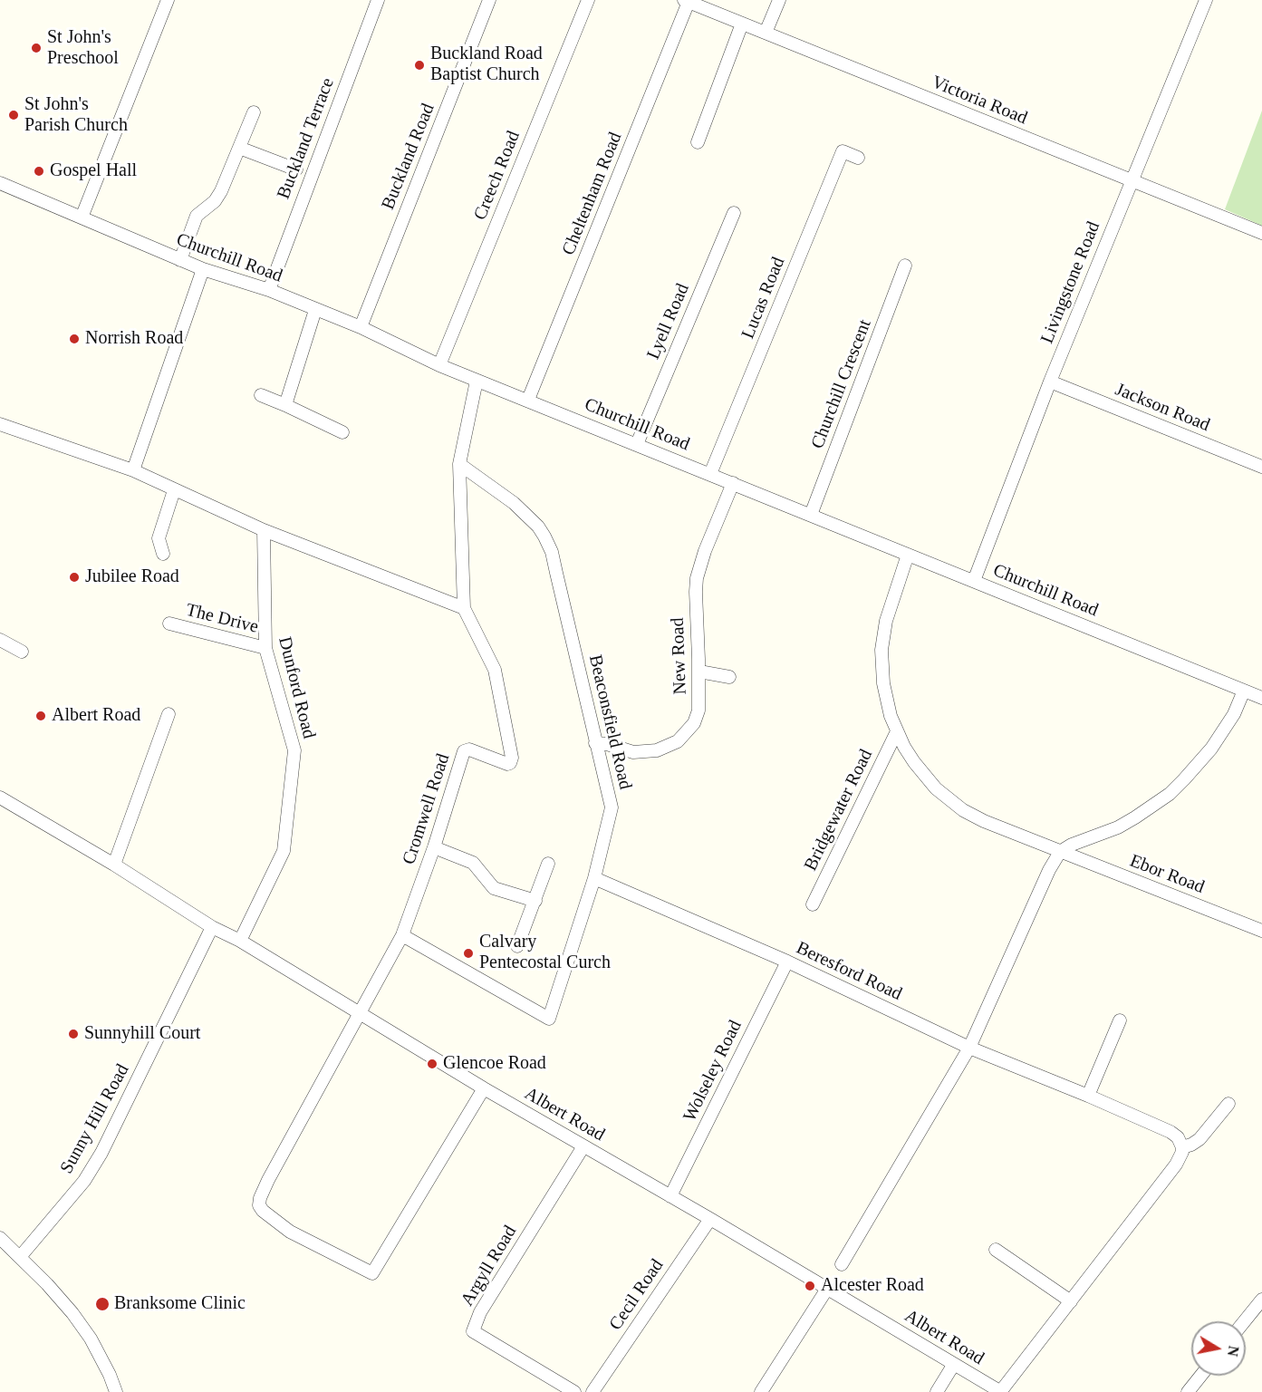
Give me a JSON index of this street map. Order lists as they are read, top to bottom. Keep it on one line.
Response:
{"streets":{"street":["Victoria Road","Buckland Terrace","Buckland Road","Creech Road","Cheltenham Road","Churchill Road","Livingstone Road","Lucas Road","Lyell Road","Churchill Crescent","Jackson Road","The Drive","New Road","Dunford Road","Beaconsfield Road","Cromwell Road","Bridgewater Road","Ebor Road","Beresford Road","Wolseley Road","Albert Road","Sunny Hill Road","Argyll Road","Cecil Road"]},"crossings":[["Victoria Road","Cheltenham Road"],["Victoria Road","Livingstone Road"],["Buckland Terrace","Churchill Road"],["Buckland Road","Churchill Road"],["Creech Road","Churchill Road"],["Cheltenham Road","Churchill Road"],["Churchill Road","Livingstone Road"],["Churchill Road","Lucas Road"],["Churchill Road","Lyell Road"],["Churchill Road","Churchill Crescent"],["Churchill Road","New Road"],["Churchill Road","Cromwell Road"],["Churchill Road","Ebor Road"],["Livingstone Road","Jackson Road"],["The Drive","Dunford Road"],["New Road","Beaconsfield Road"],["Dunford Road","Albert Road"],["Beaconsfield Road","Cromwell Road"],["Beaconsfield Road","Beresford Road"],["Cromwell Road","Albert Road"],["Bridgewater Road","Ebor Road"],["Beresford Road","Wolseley Road"],["Wolseley Road","Albert Road"],["Albert Road","Sunny Hill Road"],["Albert Road","Argyll Road"],["Albert Road","Cecil Road"]],"places":["St John's Preschool","Buckland Road Baptist Church","St John's Parish Church","Gospel Hall","Norrish Road","Jubilee Road","Albert Road","Calvary Pentecostal Curch","Sunnyhill Court","Glencoe Road","Alcester Road","Branksome Clinic"],"north":"right"}
